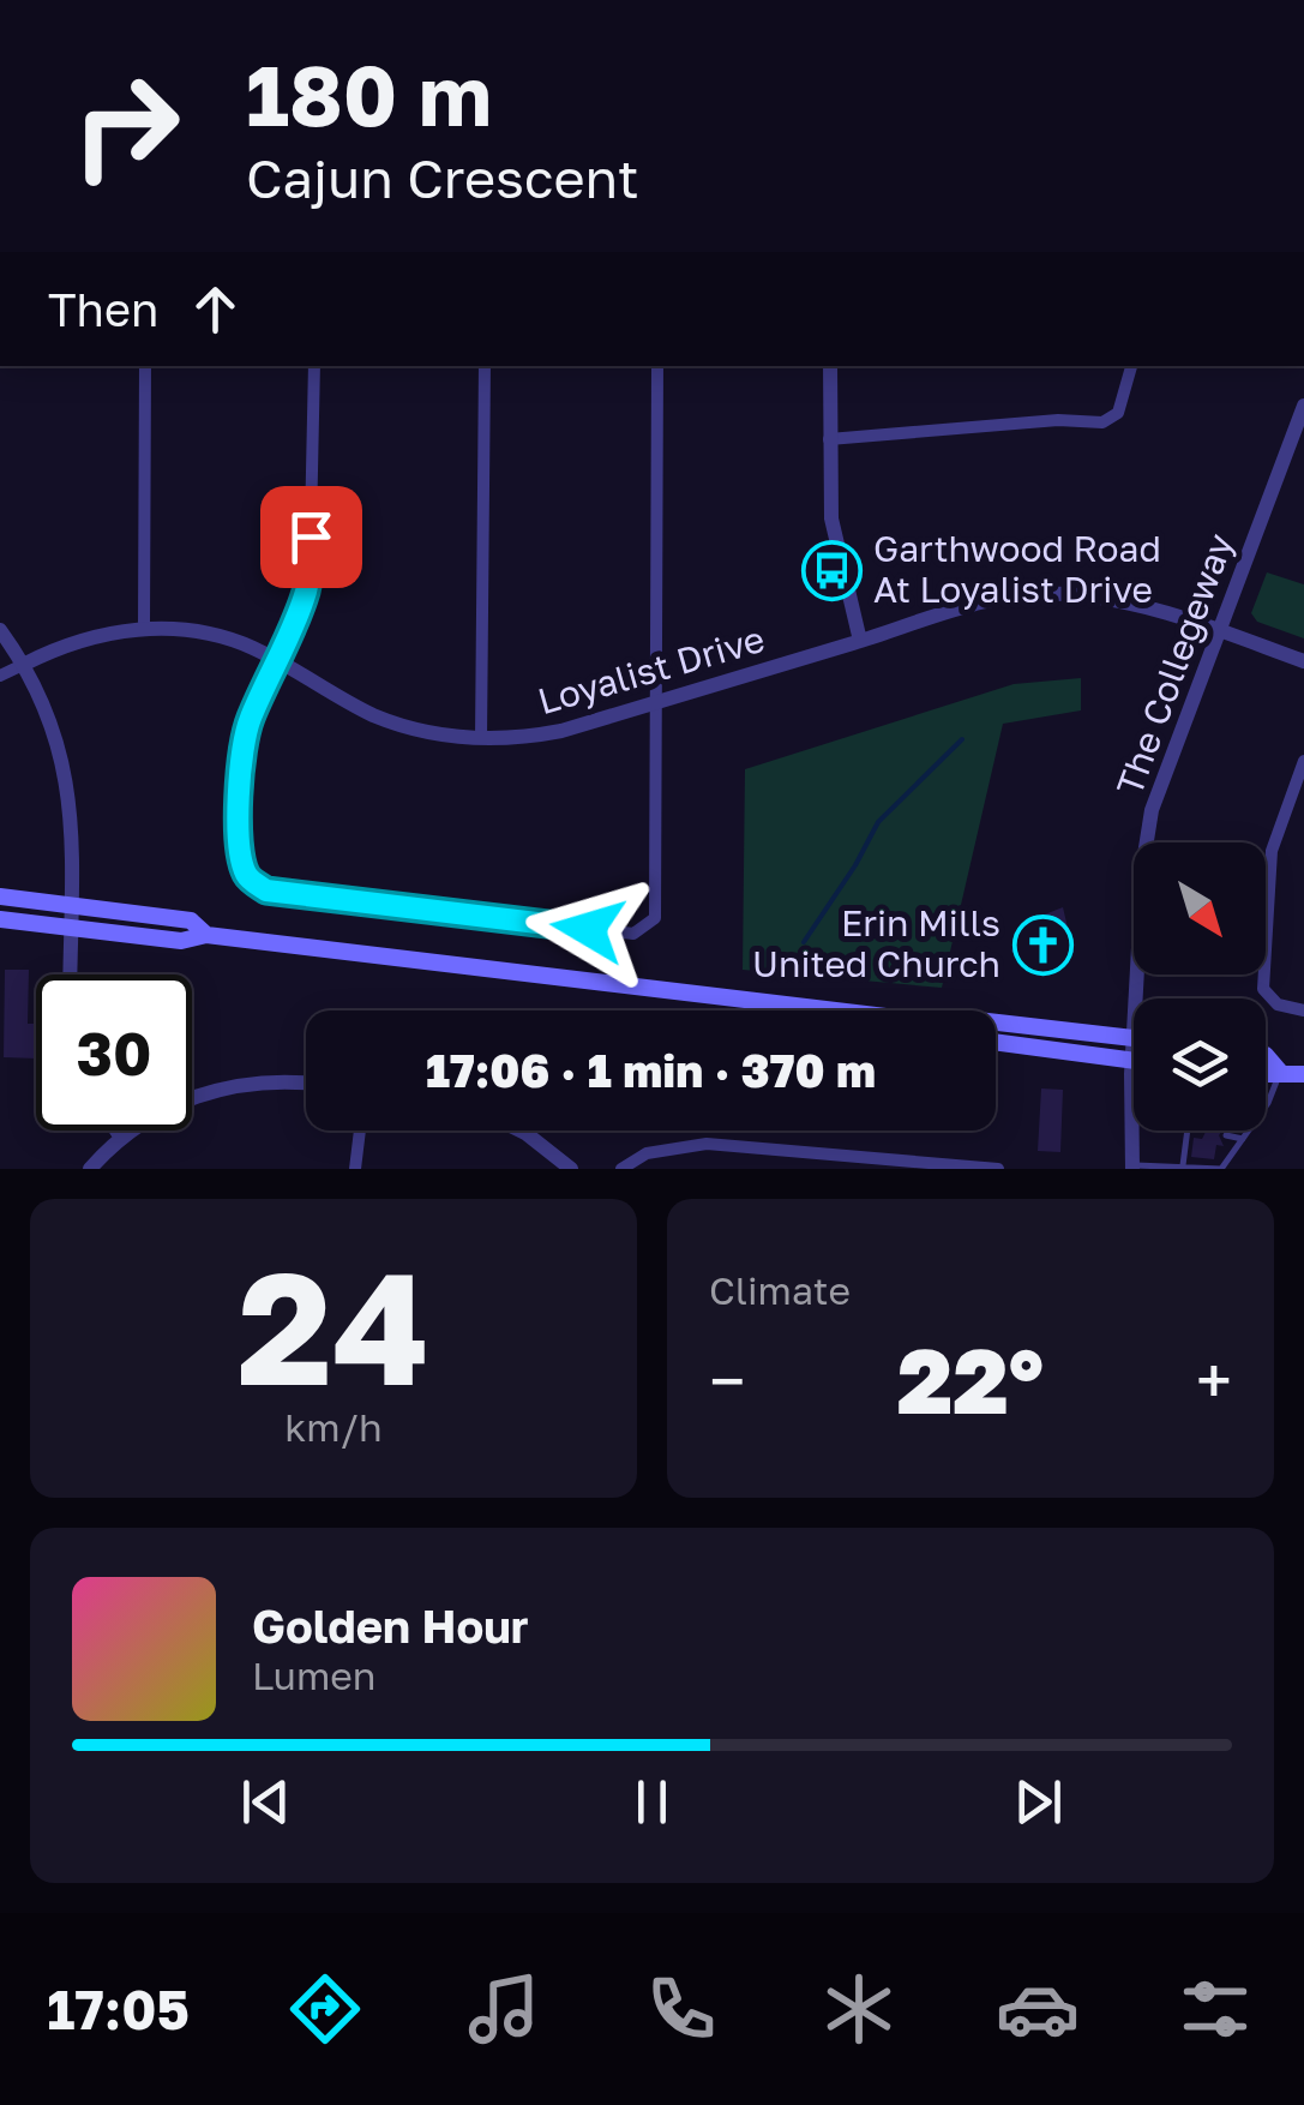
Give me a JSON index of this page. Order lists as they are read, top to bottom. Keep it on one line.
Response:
{"streets":{"street":["The Collegeway","Loyalist Drive"]},"crossings":[["The Collegeway","Loyalist Drive"]],"places":{"bus stop":["Garthwood Road At Loyalist Drive"],"church":["Erin Mills United Church"]},"north":"bottom right","page":{"turn":["180 m","Cajun Crescent"],"then":"Then","limit":"30","trip":"17:06 · 1 min · 370 m","tile":[["24","km/h"],"Climate"],"heat":["−","22°","+"],"song":["Golden Hour","Lumen"],"tabs":"17:05"}}
